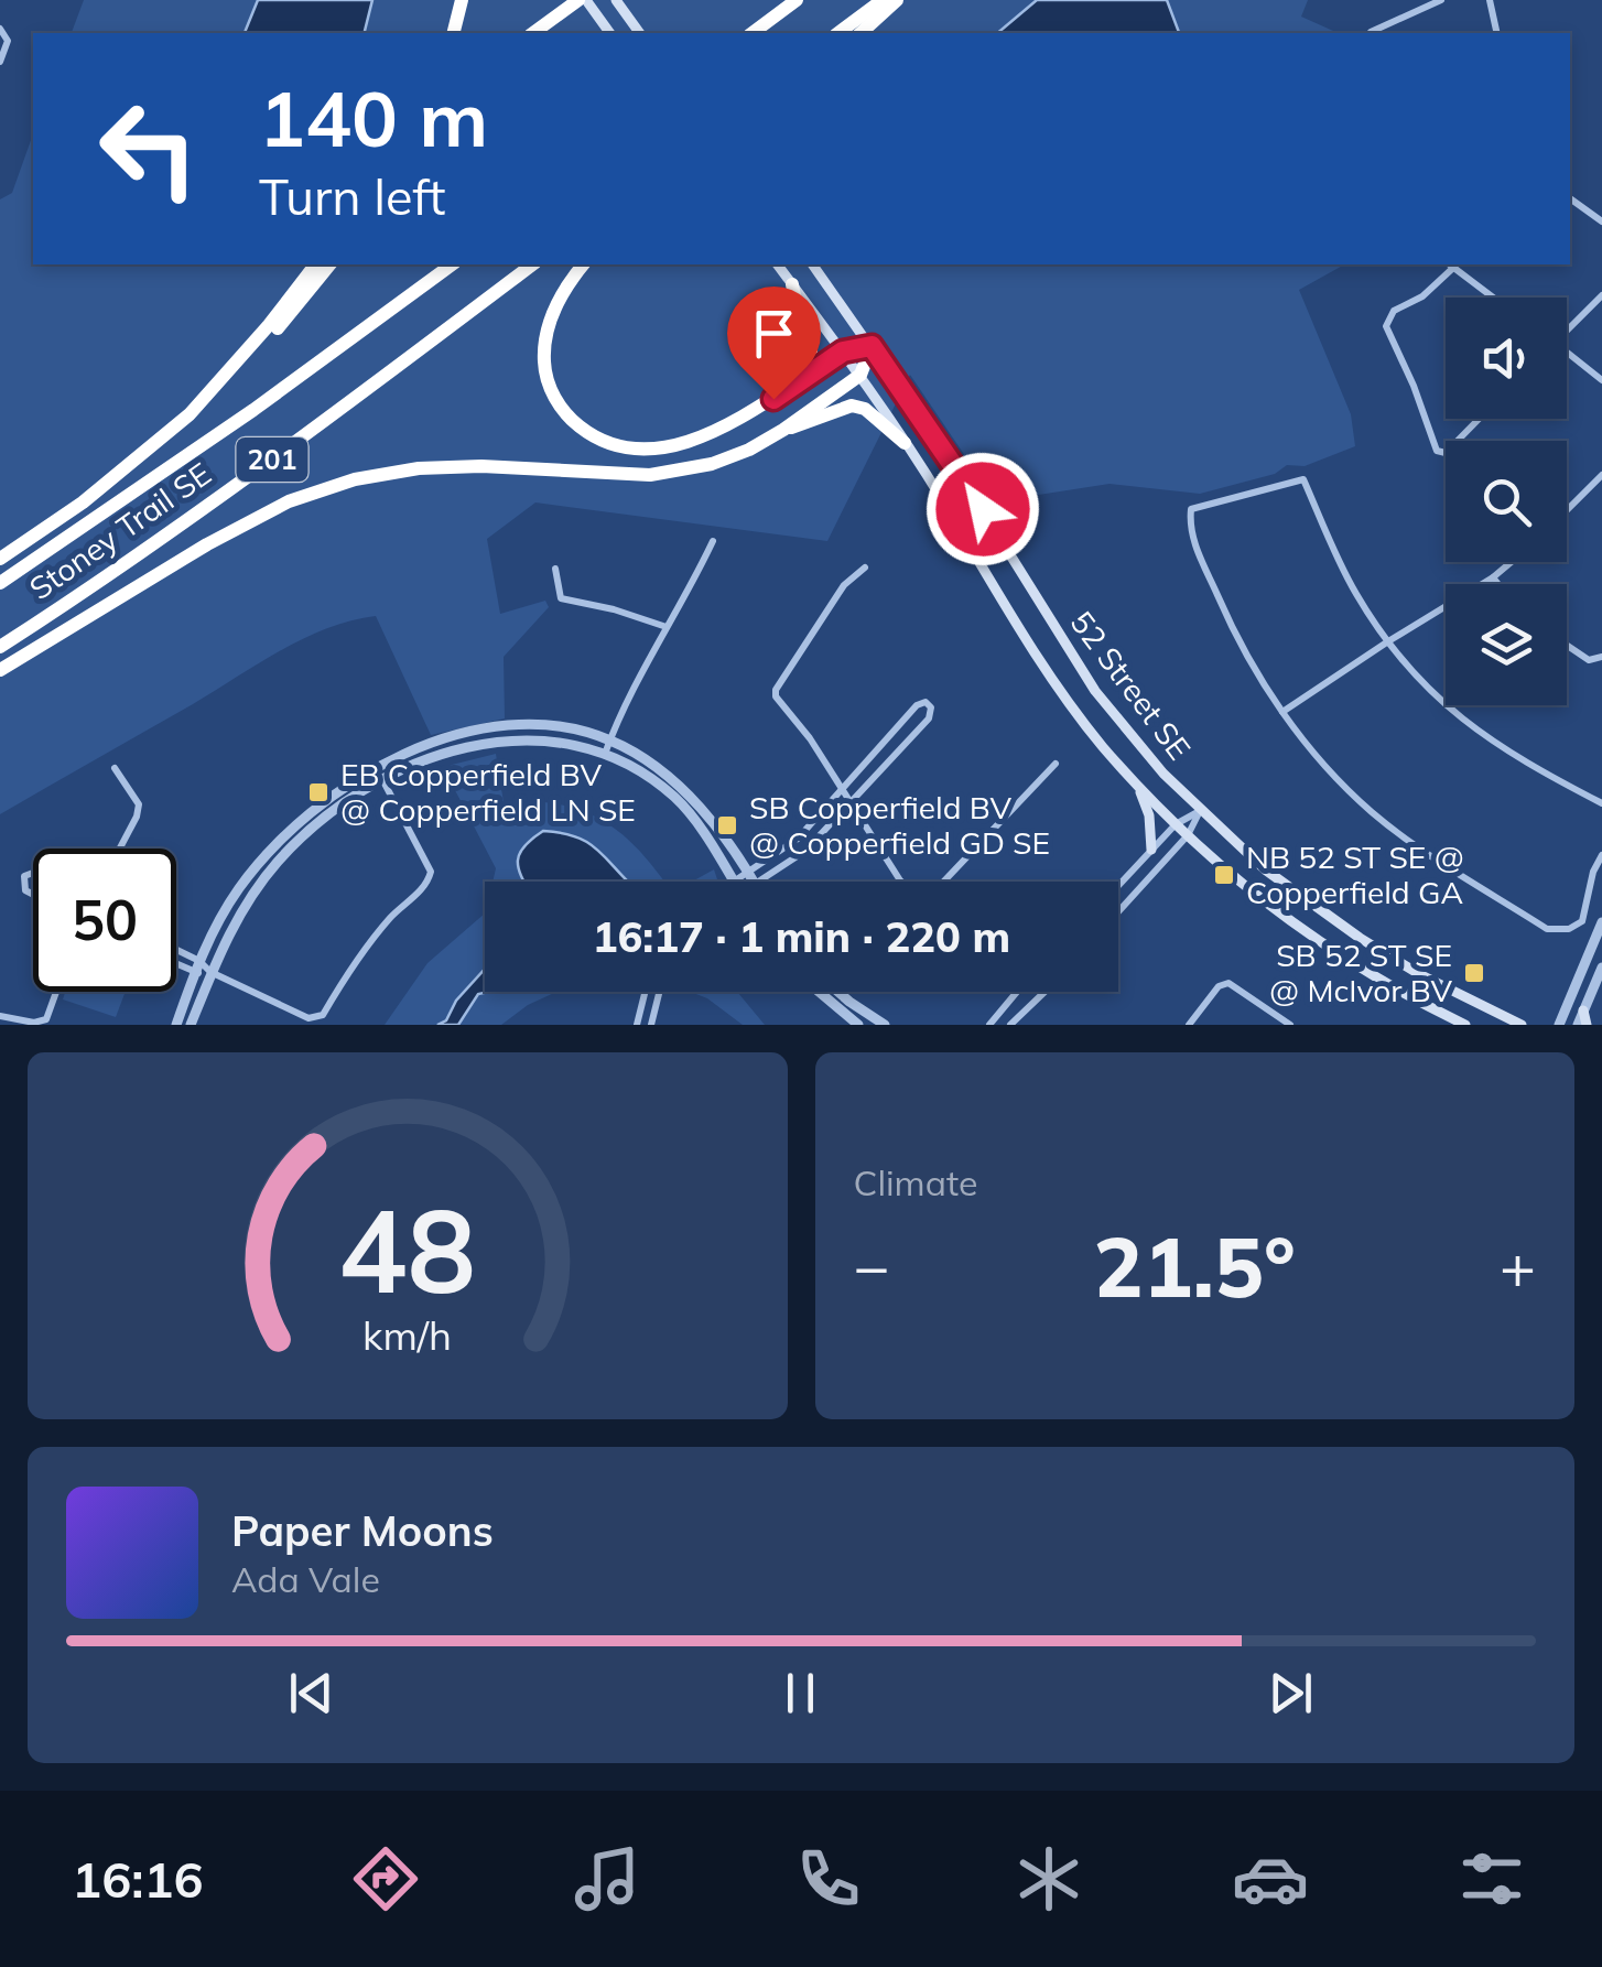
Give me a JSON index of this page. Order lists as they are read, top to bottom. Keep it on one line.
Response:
{"streets":{"highway":["201","Stoney Trail SE"],"main road":["52 Street SE"]},"places":{"transit":["EB Copperfield BV @ Copperfield LN SE","SB Copperfield BV @ Copperfield GD SE","NB 52 ST SE @ Copperfield GA","SB 52 ST SE @ McIvor BV"]},"page":{"turn":["140 m","Turn left"],"limit":"50","trip":"16:17 · 1 min · 220 m","tile":"Climate","heat":["−","21.5°","+"],"song":["Paper Moons","Ada Vale"],"tabs":"16:16","gauge":["48","km/h"]}}
